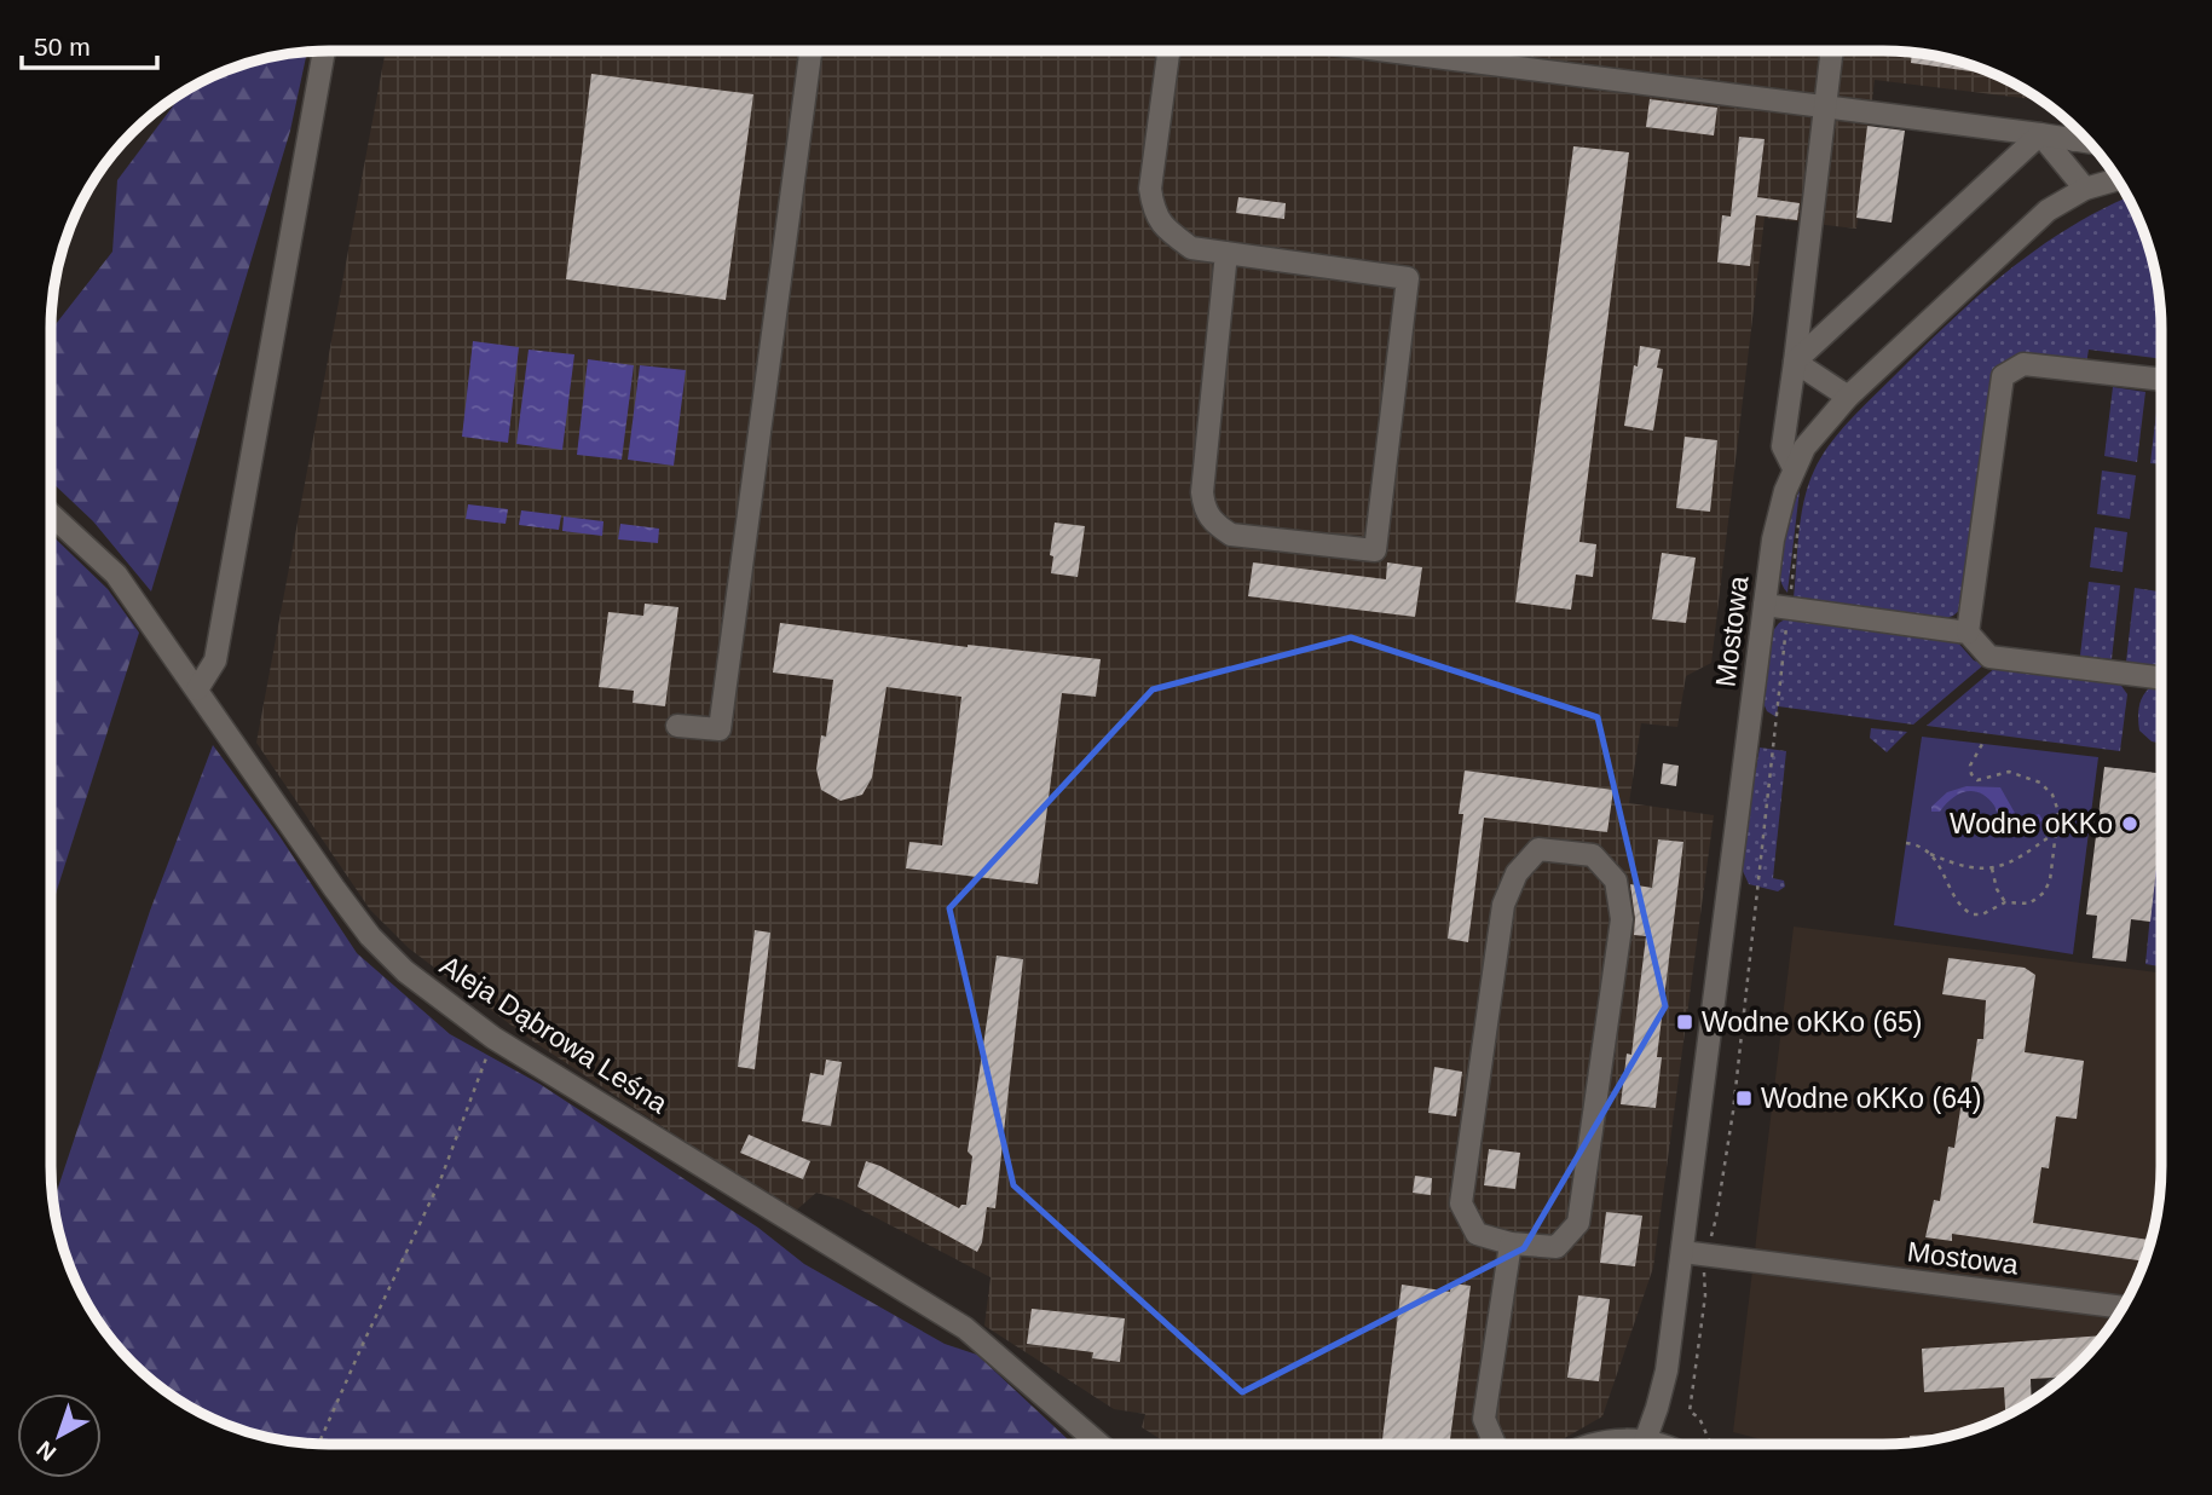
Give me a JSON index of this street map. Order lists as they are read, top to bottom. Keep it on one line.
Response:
{"streets":{"street":["Mostowa","Aleja Dąbrowa Leśna"]},"places":{"other":["Wodne oKKo"],"transit":["Wodne oKKo (65)","Wodne oKKo (64)"]},"scale_bar":"50 m","north":"bottom left"}
